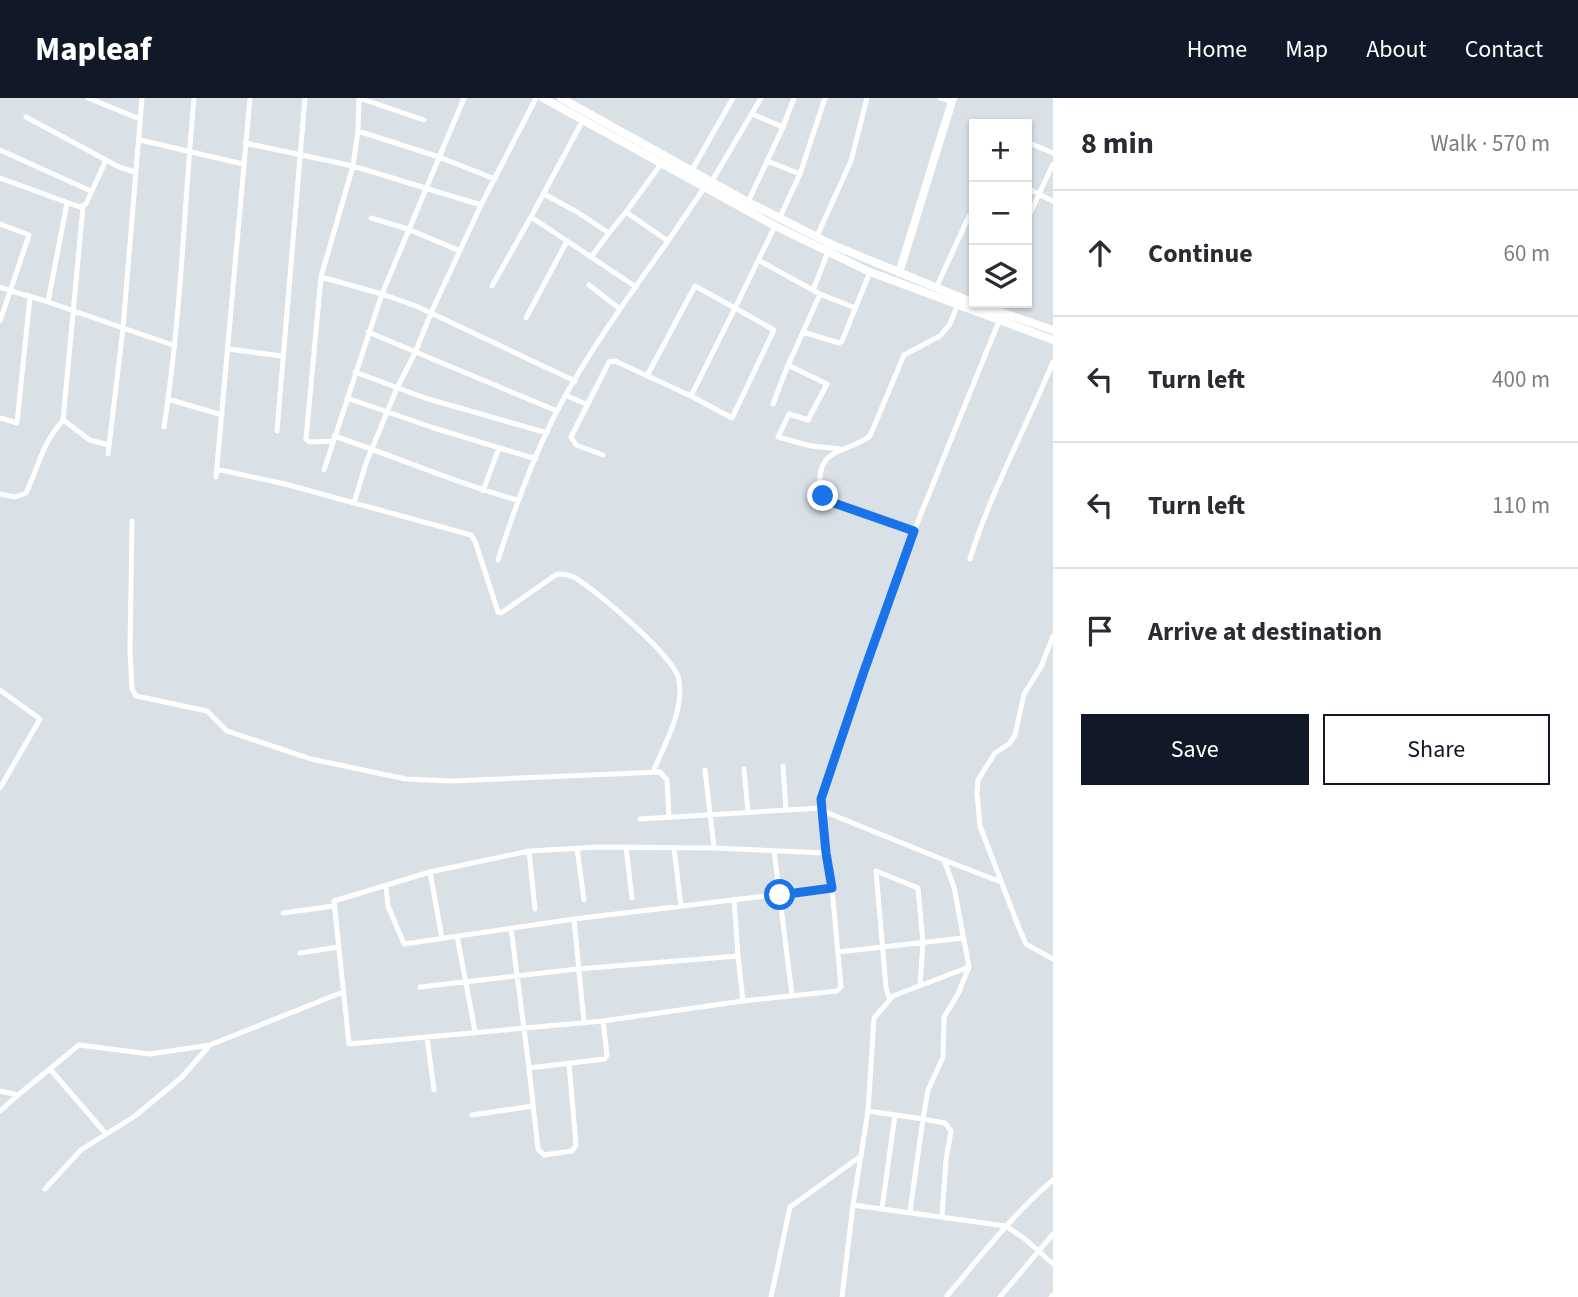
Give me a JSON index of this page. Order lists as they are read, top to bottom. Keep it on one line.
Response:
{"page":{"header":"Mapleaf","nav":["Home","Map","About","Contact"],"heading":["8 min","Walk · 570 m"],"map_buttons":["+","−"],"list":[["Continue","60 m"],["Turn left","400 m"],["Turn left","110 m"],"Arrive at destination"],"buttons":["Save","Share"]}}
